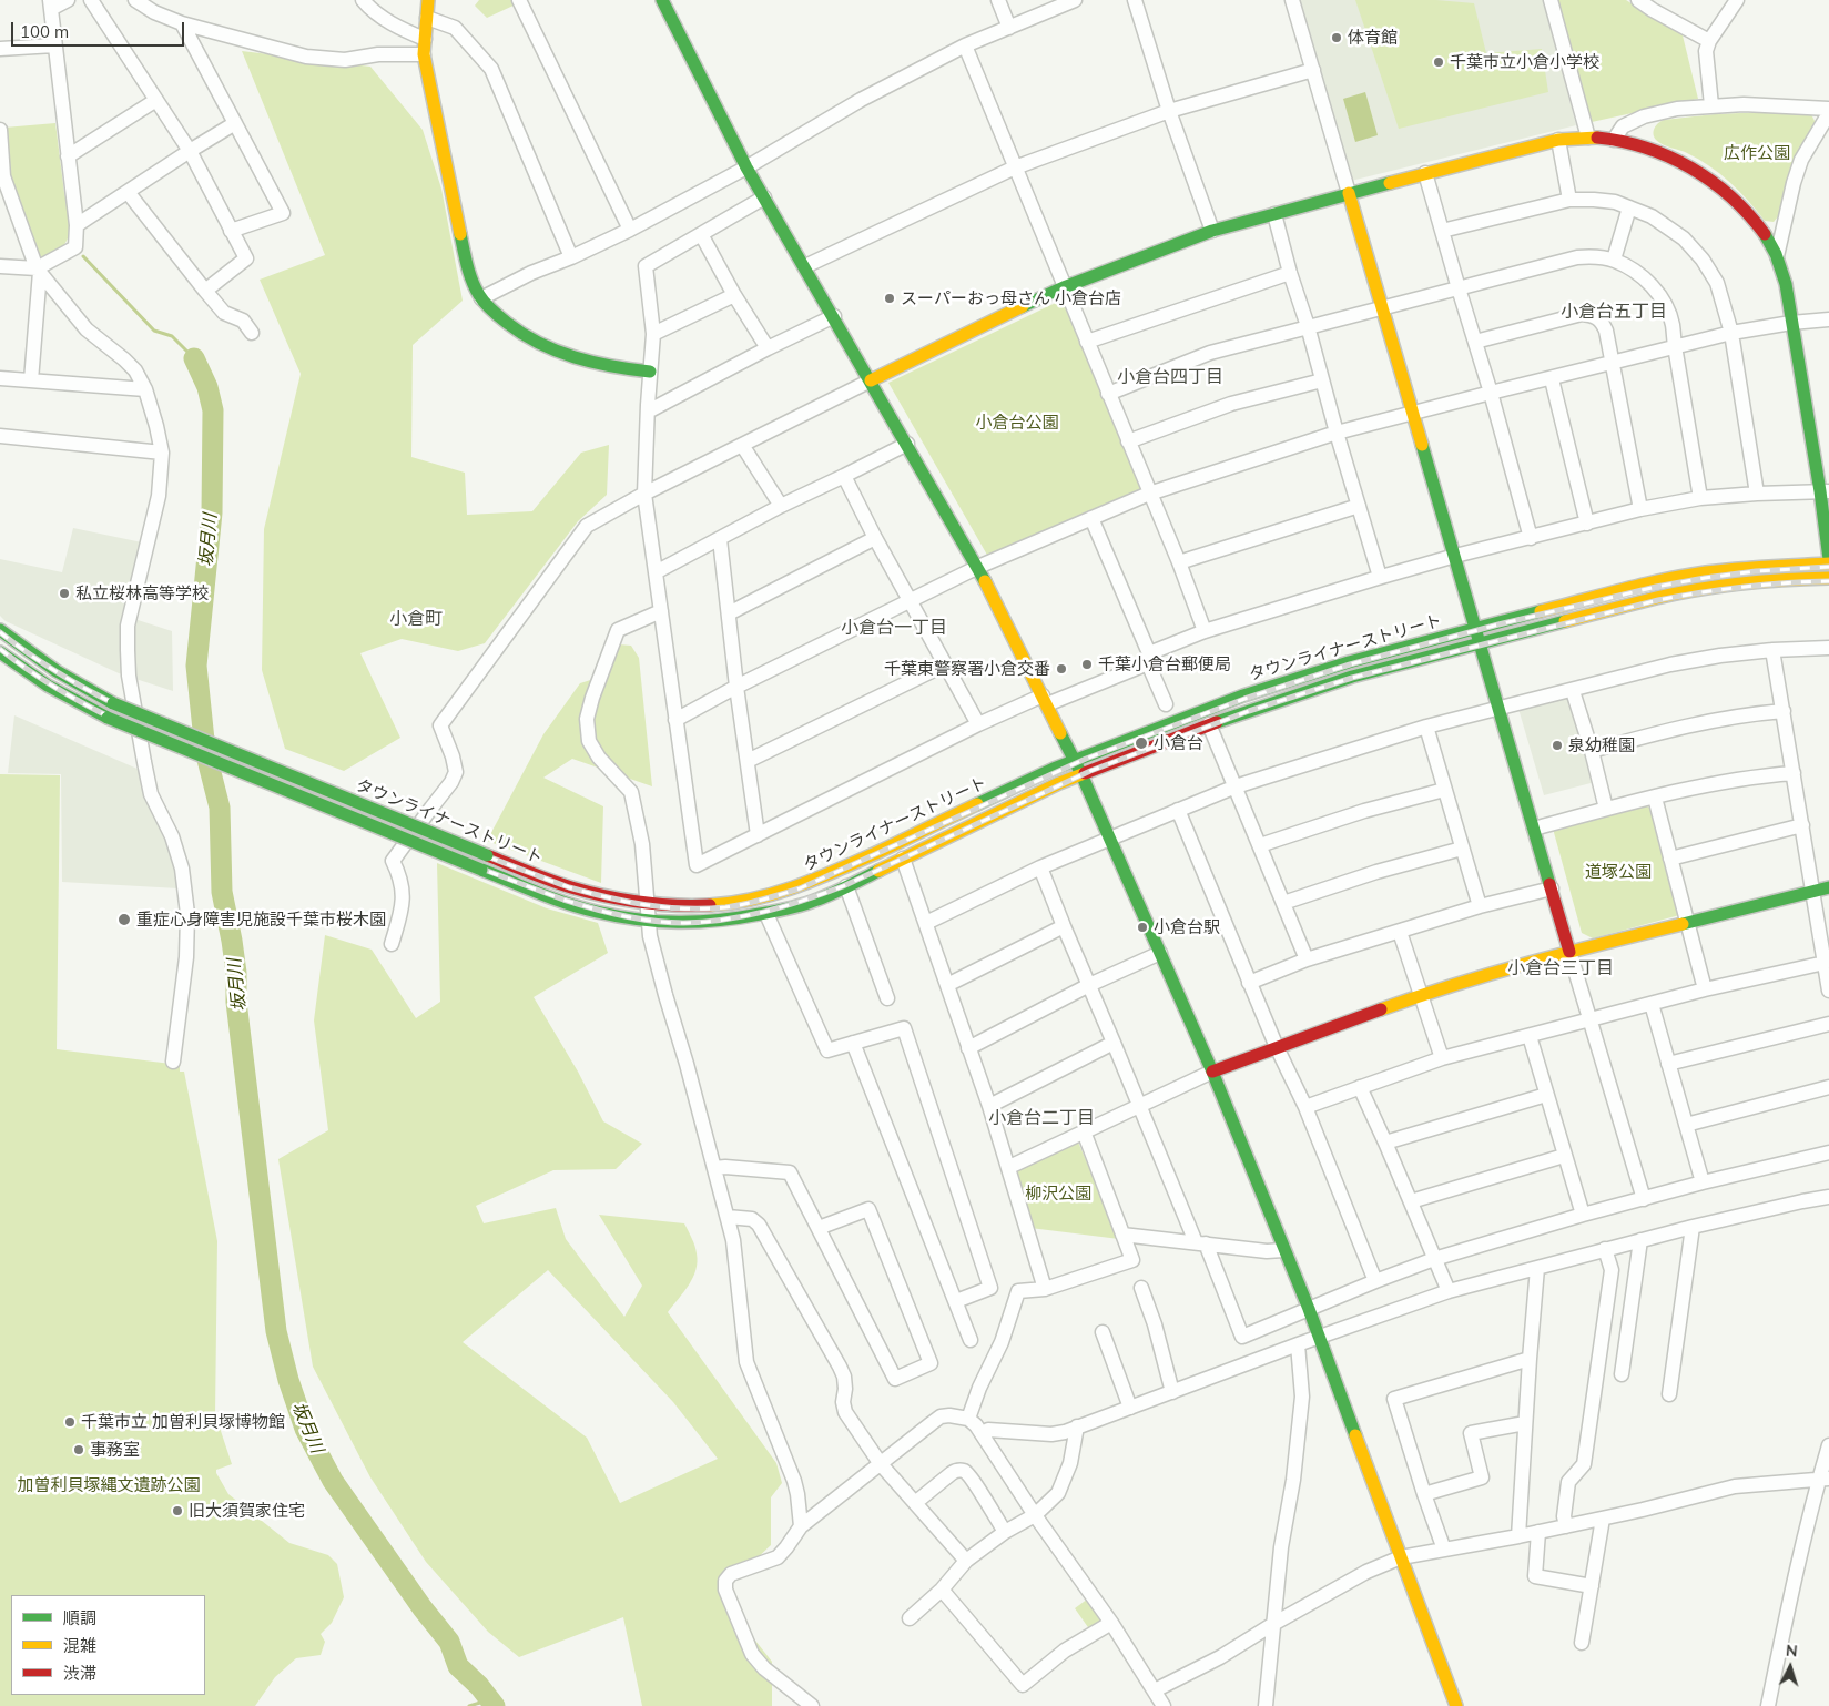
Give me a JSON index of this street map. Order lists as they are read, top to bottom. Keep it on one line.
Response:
{"streets":{"street":["タウンライナーストリート"]},"districts":["小倉台五丁目","小倉台四丁目","小倉町","小倉台一丁目","小倉台三丁目","小倉台二丁目"],"water":["坂月川"],"parks":["広作公園","小倉台公園","道塚公園","柳沢公園","加曽利貝塚縄文遺跡公園"],"places":["体育館","千葉市立小倉小学校","スーパーおっ母さん 小倉台店","私立桜林高等学校","千葉小倉台郵便局","千葉東警察署小倉交番","小倉台","泉幼稚園","重症心身障害児施設千葉市桜木園","小倉台駅","千葉市立 加曽利貝塚博物館","事務室","旧大須賀家住宅"],"legend":["順調","混雑","渋滞"],"scale_bar":"100 m","north":"top"}
